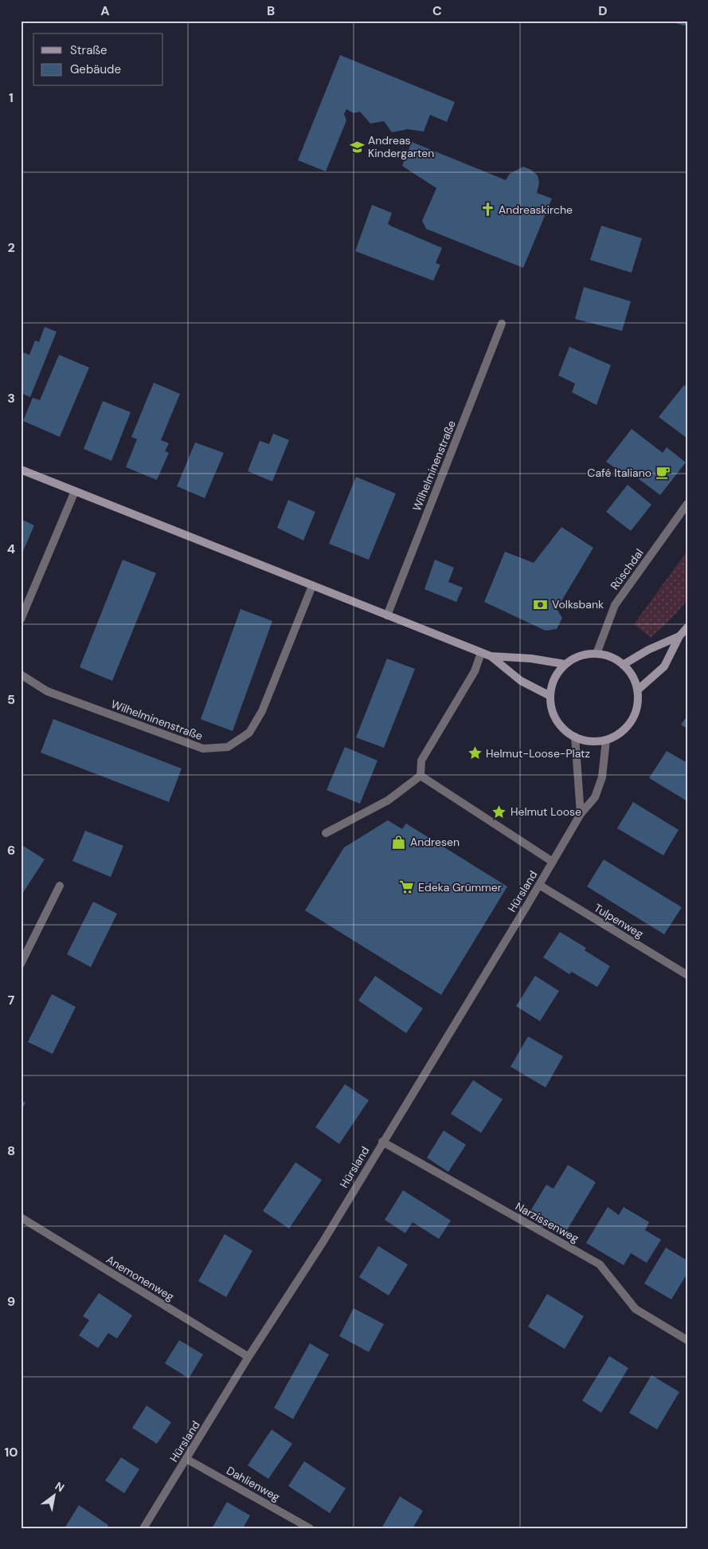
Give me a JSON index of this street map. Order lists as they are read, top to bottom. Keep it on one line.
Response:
{"streets":{"street":["Wilhelminenstraße","Rüschdal","Hürsland","Tulpenweg","Narzissenweg","Anemonenweg","Dahlienweg"]},"crossings":[["Rüschdal","Hürsland"],["Hürsland","Tulpenweg"],["Hürsland","Narzissenweg"],["Hürsland","Anemonenweg"],["Hürsland","Dahlienweg"]],"places":{"school or university":["Andreas Kindergarten"],"church":["Andreaskirche"],"cafe":["Café Italiano"],"bank":["Volksbank"],"place":["Helmut-Loose-Platz","Helmut Loose"],"shop":["Andresen"],"supermarket":["Edeka Grümmer"]},"legend":["Straße","Gebäude"],"north":"top right","grid":{"columns":["A","B","C","D"],"rows":["1","2","3","4","5","6","7","8","9","10"]}}
